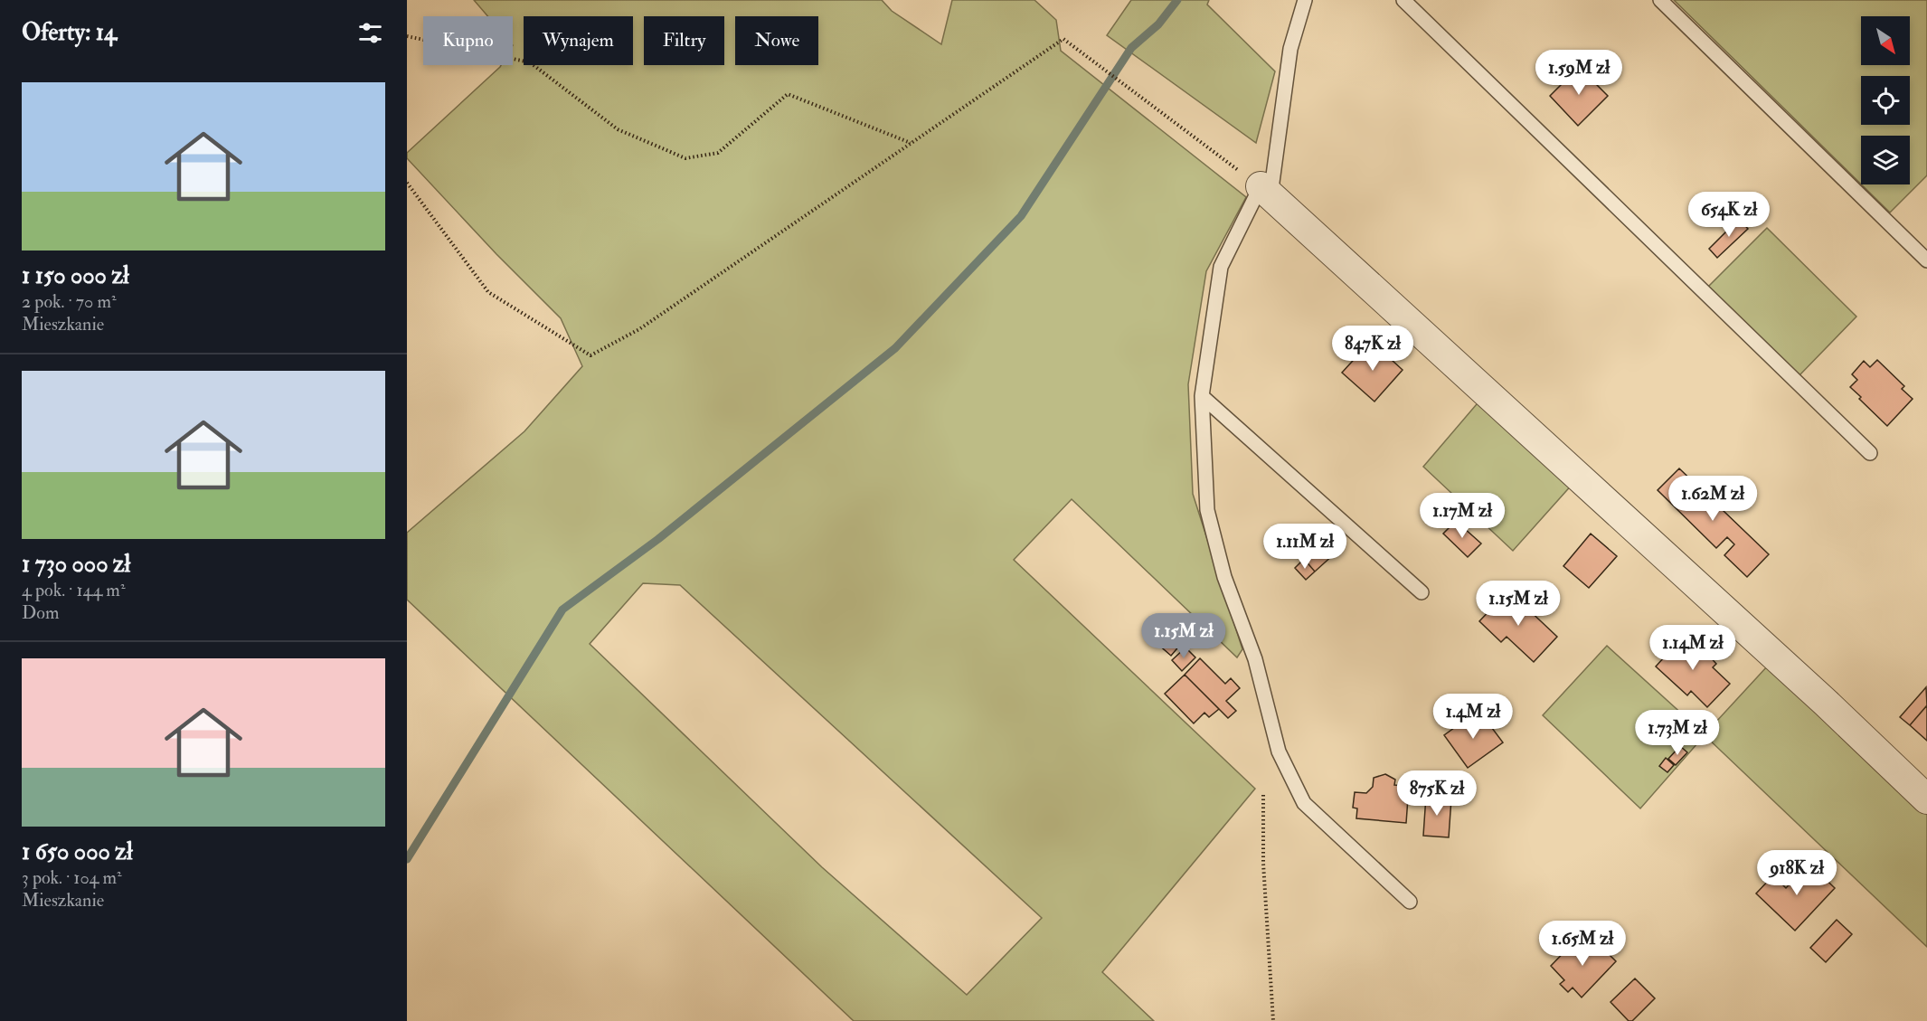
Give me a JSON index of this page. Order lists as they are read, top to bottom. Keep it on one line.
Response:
{"north":"bottom right","page":{"heading":"Oferty: 14","chip":["Kupno","Wynajem","Filtry","Nowe"],"price":["1.59M zł","654K zł","847K zł","1.62M zł","1.17M zł","1.11M zł","1.15M zł","1.15M zł","1.14M zł","1.4M zł","1.73M zł","875K zł","918K zł","1.65M zł"],"list":[{"name":"1 150 000 zł","note":"2 pok. · 70 m² · Mieszkanie"},{"name":"1 730 000 zł","note":"4 pok. · 144 m² · Dom"},{"name":"1 650 000 zł","note":"3 pok. · 104 m² · Mieszkanie"}]}}
